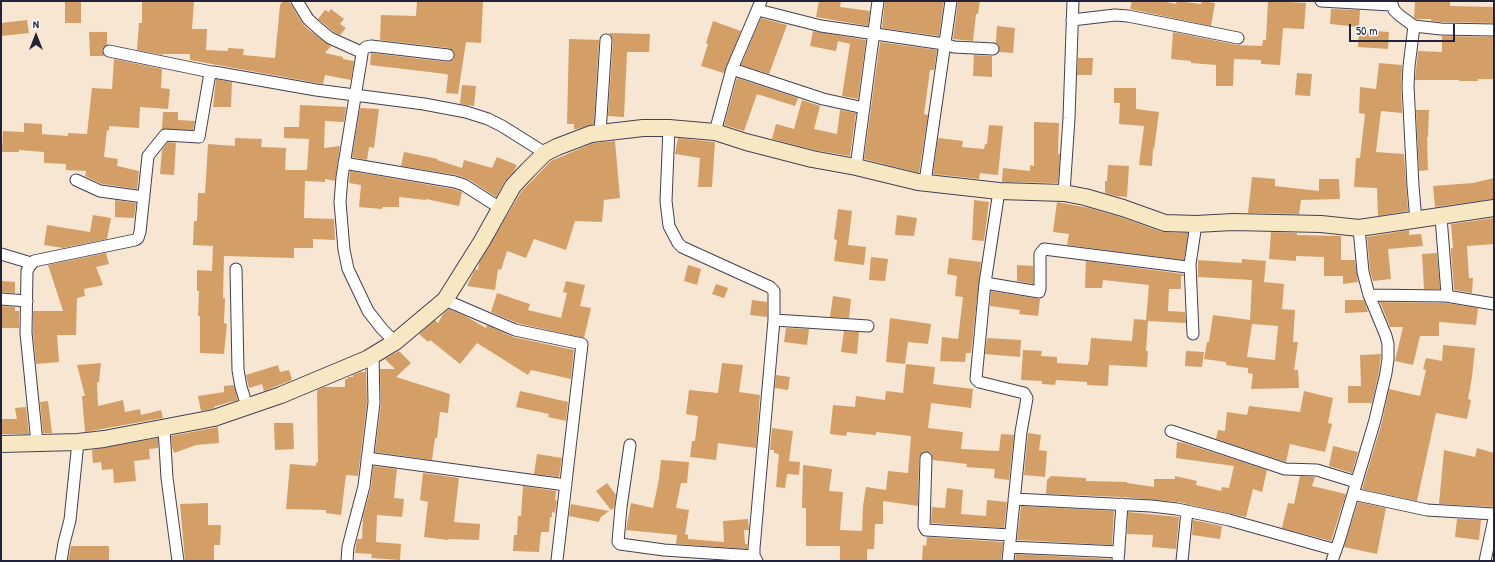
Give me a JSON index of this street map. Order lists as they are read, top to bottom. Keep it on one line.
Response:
{"scale_bar":"50 m","north":"top"}
